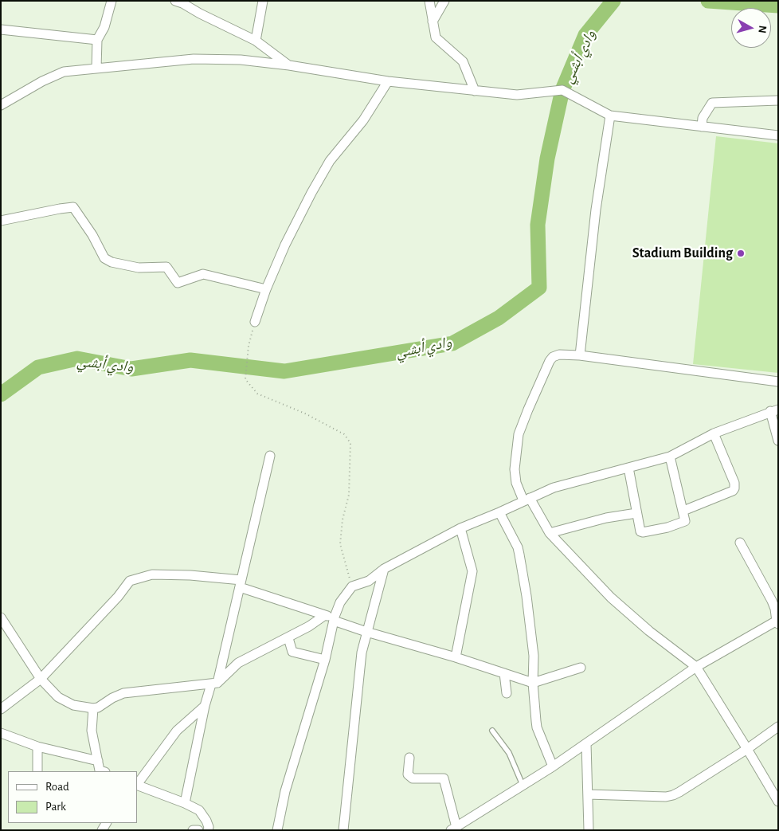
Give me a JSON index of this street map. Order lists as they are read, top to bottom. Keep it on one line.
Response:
{"water":["وادي أبشي"],"places":["Stadium Building"],"legend":["Road","Park"],"north":"right"}
